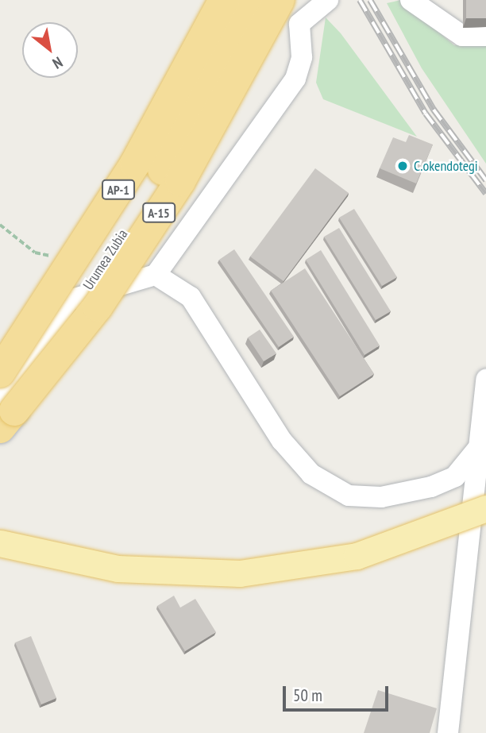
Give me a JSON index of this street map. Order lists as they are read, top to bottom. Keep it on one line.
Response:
{"streets":{"highway":["AP-1","A-15","Urumea Zubia"]},"crossings":[["A-15","Urumea Zubia"]],"places":["C.okendotegi"],"scale_bar":"50 m","north":"bottom right"}
